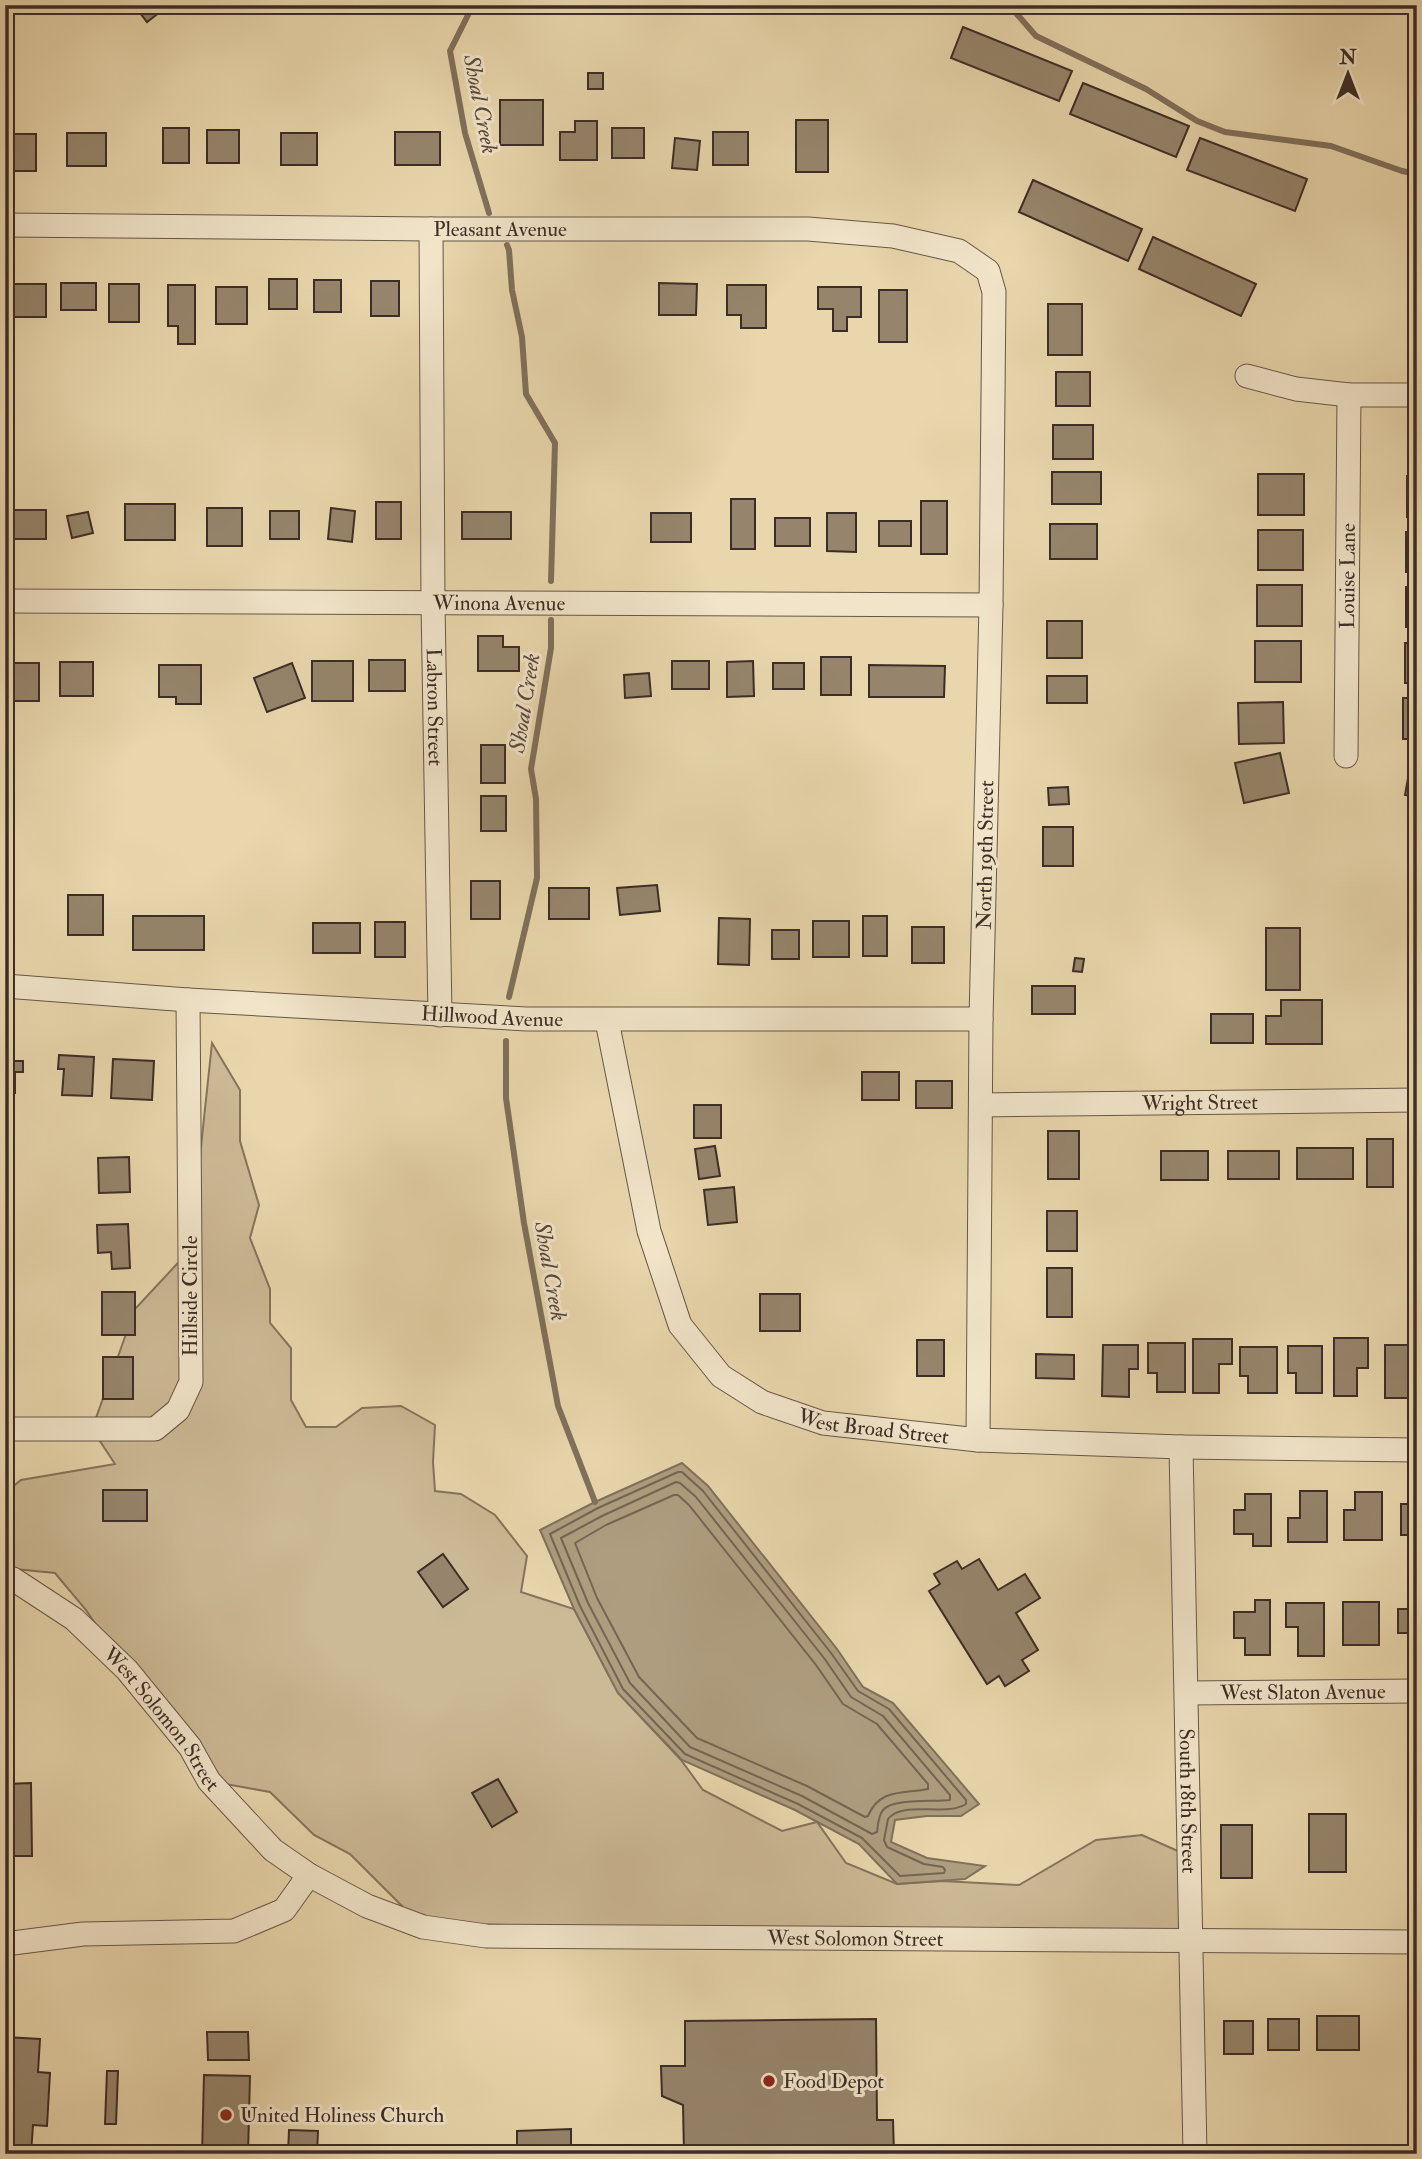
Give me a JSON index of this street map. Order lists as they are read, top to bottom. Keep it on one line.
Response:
{"streets":{"street":["Pleasant Avenue","Louise Lane","Winona Avenue","Labron Street","North 19th Street","Hillwood Avenue","Wright Street","Hillside Circle","West Broad Street","West Slaton Avenue","West Solomon Street","South 18th Street"]},"crossings":[["Pleasant Avenue","Labron Street"],["Pleasant Avenue","North 19th Street"],["Winona Avenue","Labron Street"],["Winona Avenue","North 19th Street"],["Labron Street","Hillwood Avenue"],["North 19th Street","Hillwood Avenue"],["North 19th Street","Wright Street"],["North 19th Street","West Broad Street"],["Hillwood Avenue","Hillside Circle"],["Hillwood Avenue","West Broad Street"],["West Broad Street","South 18th Street"],["West Slaton Avenue","South 18th Street"],["West Solomon Street","South 18th Street"]],"water":["Shoal Creek"],"places":["Food Depot","United Holiness Church"],"north":"top"}
